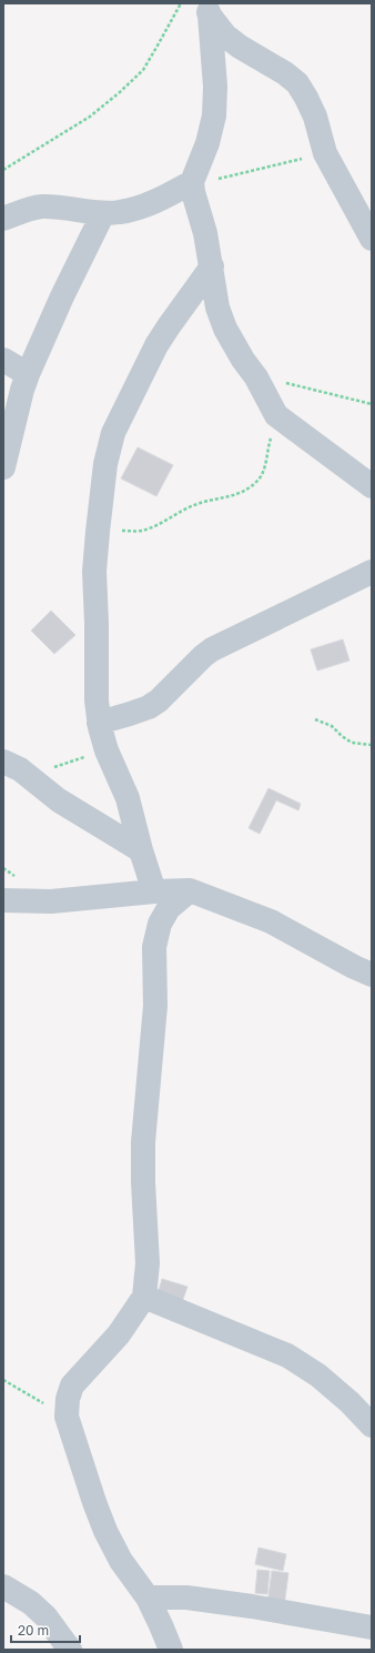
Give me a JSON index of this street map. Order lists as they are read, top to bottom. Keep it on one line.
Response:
{"scale_bar":"20 m"}
